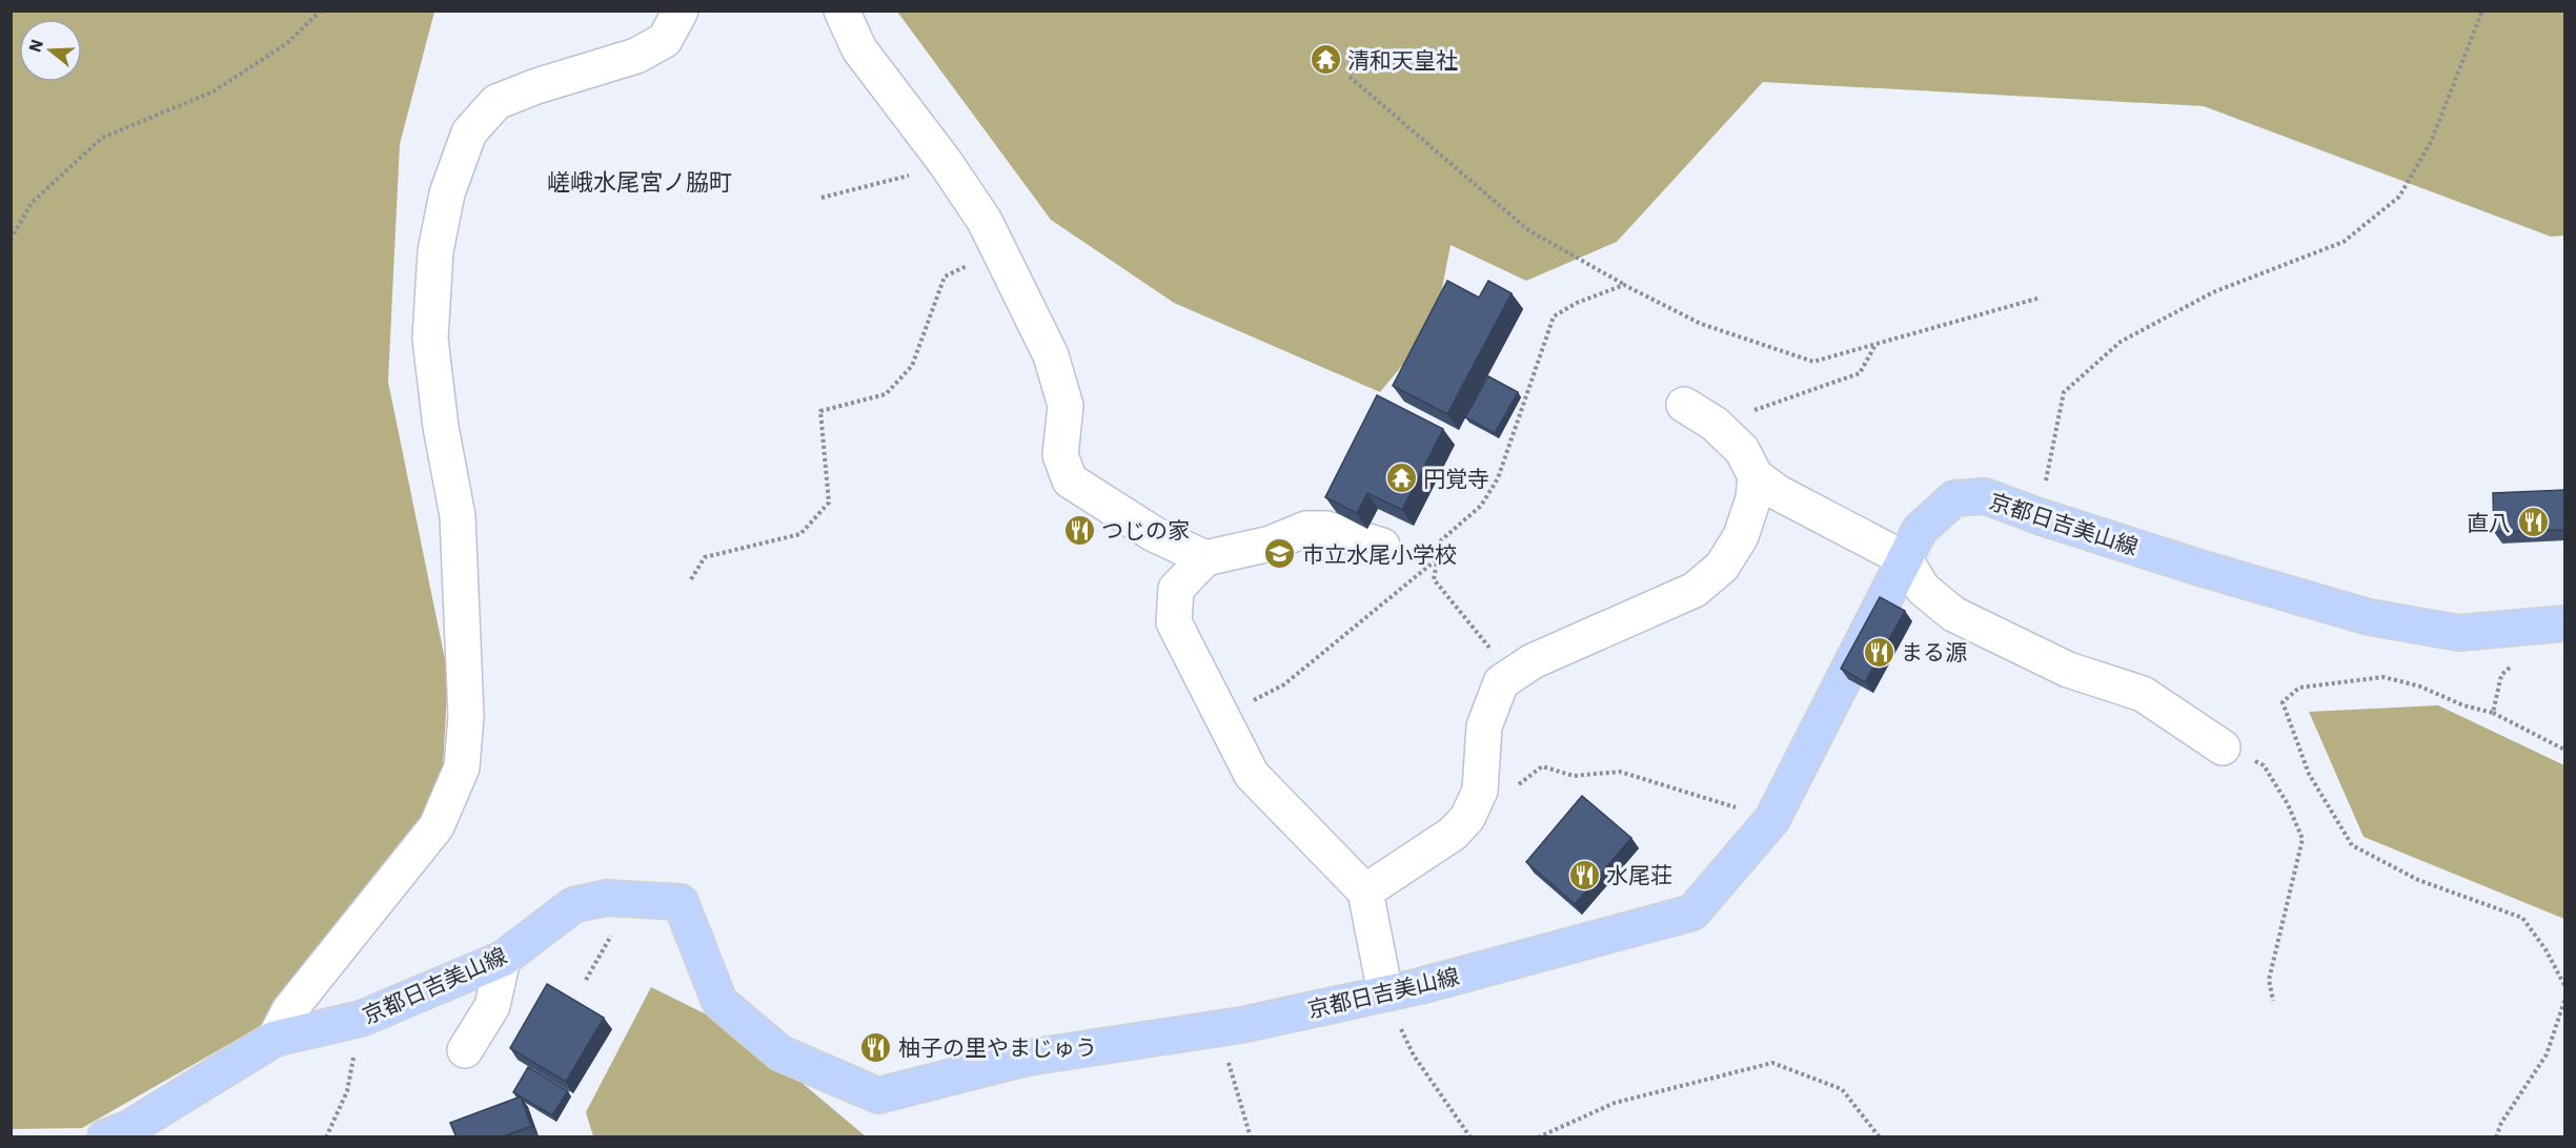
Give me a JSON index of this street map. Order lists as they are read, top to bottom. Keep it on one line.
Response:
{"streets":{"main road":["京都日吉美山線"]},"districts":["嵯峨水尾宮ノ脇町"],"places":{"temple":["清和天皇社","円覚寺"],"restaurant":["直八","つじの家","まる源","水尾荘","柚子の里やまじゅう"],"school or university":["市立水尾小学校"]},"north":"left"}
